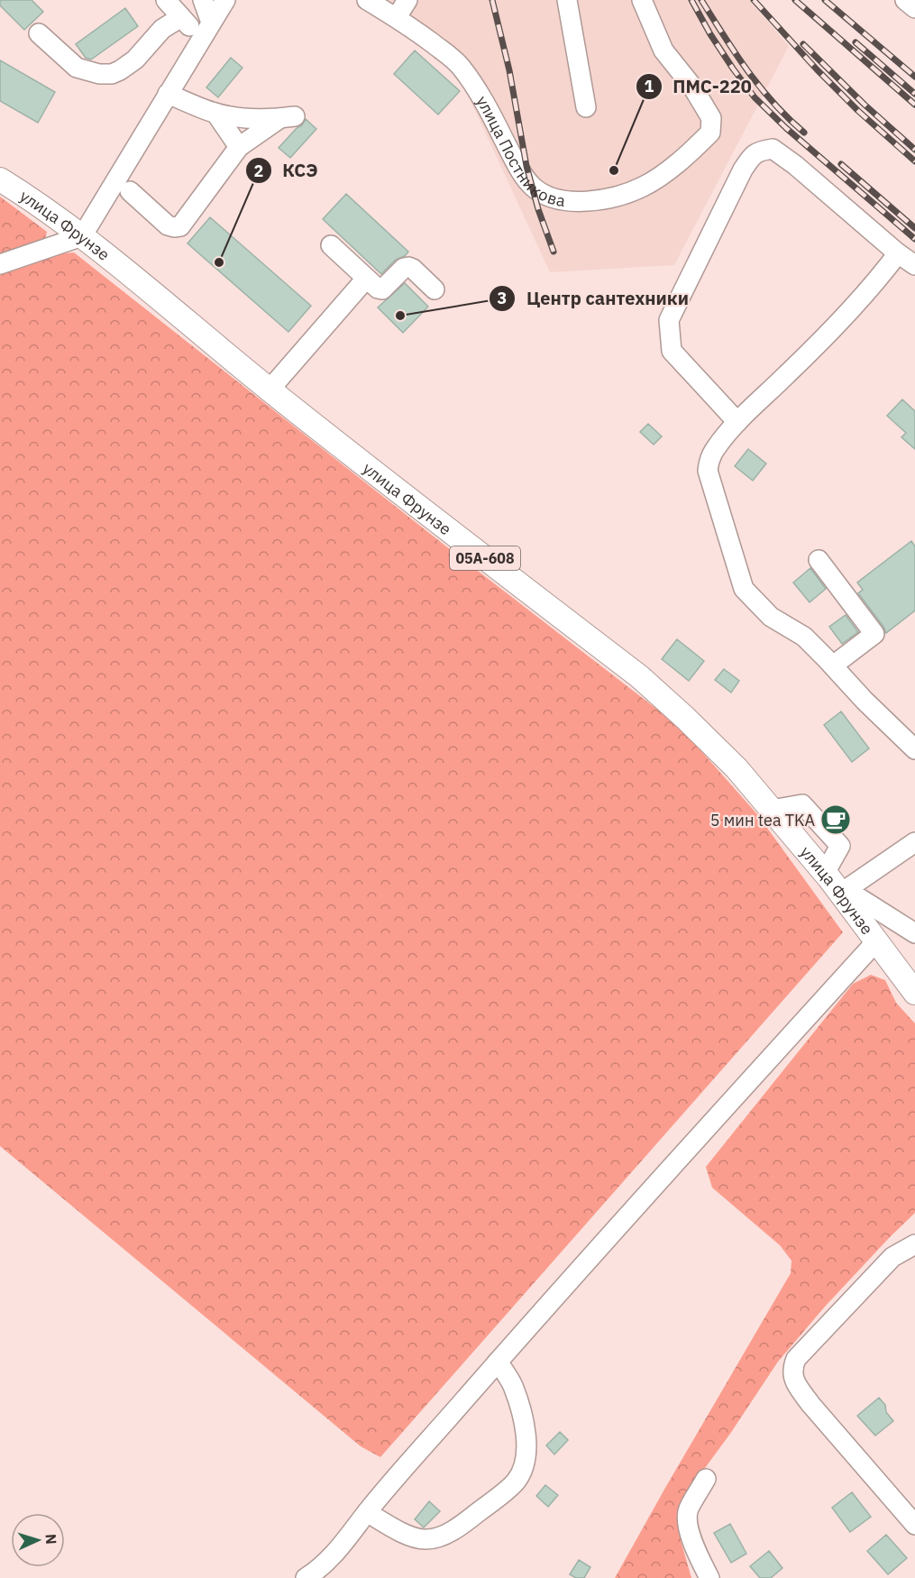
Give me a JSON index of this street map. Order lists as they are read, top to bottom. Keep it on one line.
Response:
{"streets":{"main road":["улица Фрунзе","05А-608"],"street":["улица Постникова"]},"places":{"other":["ПМС-220","КСЭ","Центр сантехники"],"cafe":["5 мин tea TKA"]},"north":"right"}
